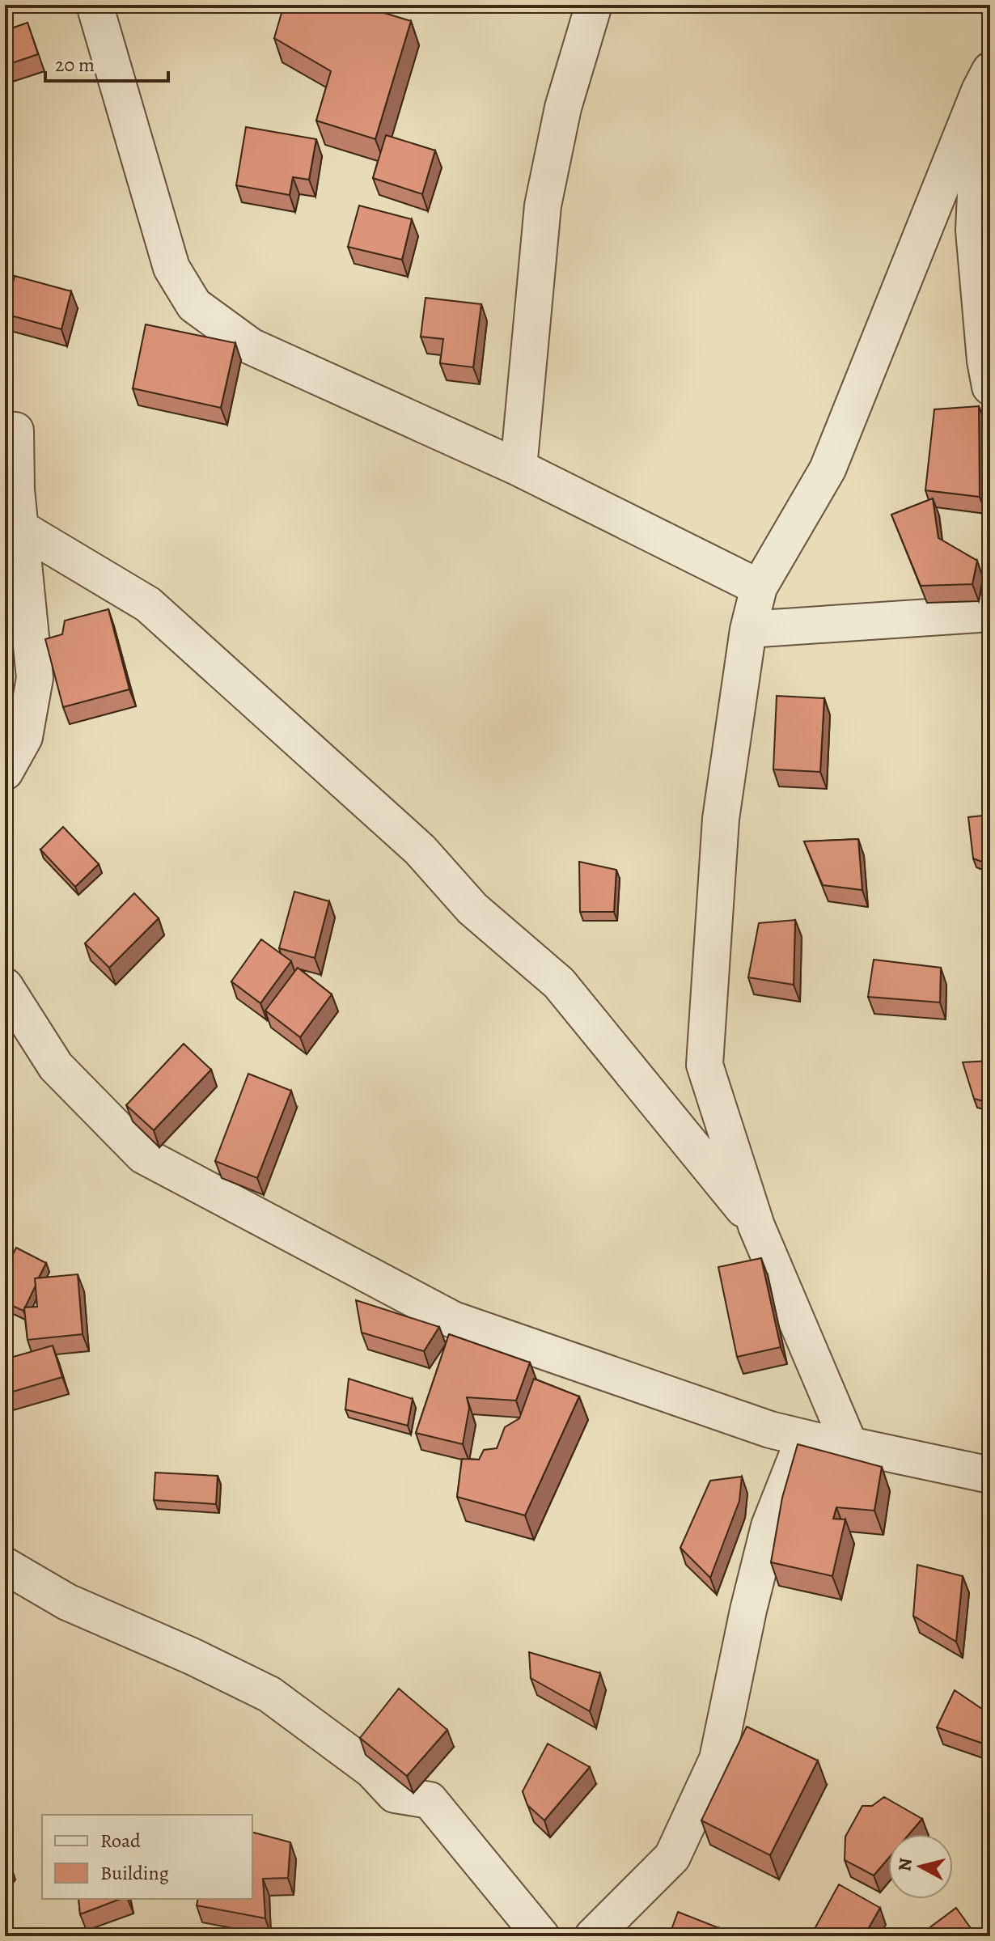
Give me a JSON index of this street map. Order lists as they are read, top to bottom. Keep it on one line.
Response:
{"legend":["Road","Building"],"scale_bar":"20 m","north":"left"}
